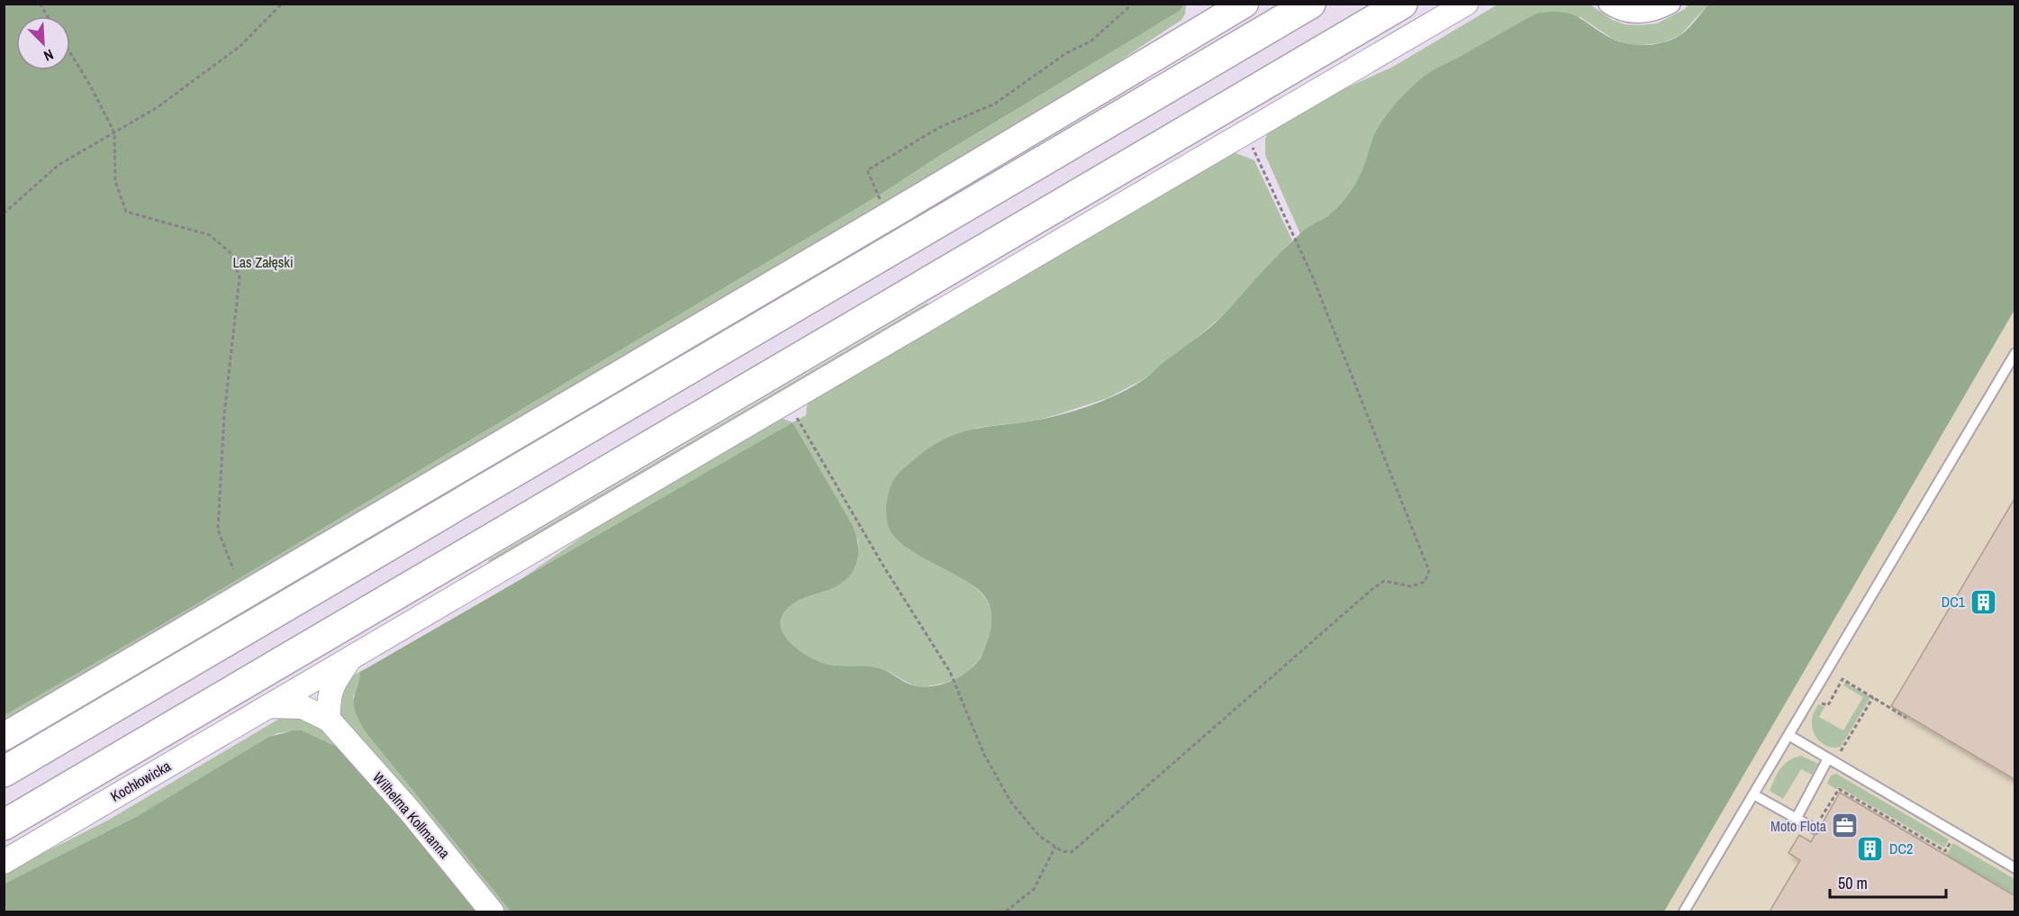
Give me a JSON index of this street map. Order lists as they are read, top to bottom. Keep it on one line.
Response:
{"streets":{"street":["Kochłowicka","Wilhelma Kollmanna"]},"parks":["Las Załęski"],"places":{"building":["DC1","DC2"],"office":["Moto Flota"]},"scale_bar":"50 m","north":"bottom right"}
